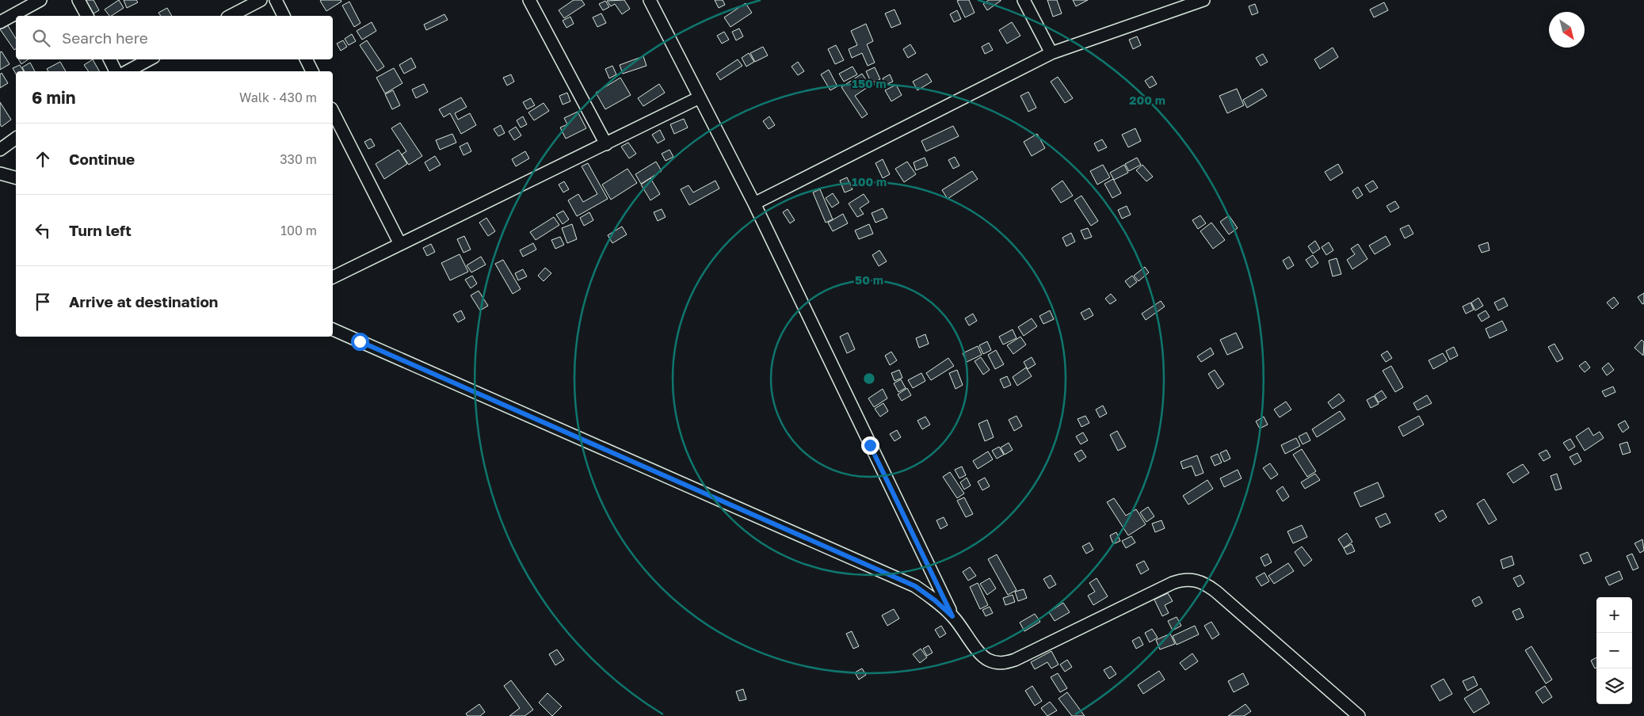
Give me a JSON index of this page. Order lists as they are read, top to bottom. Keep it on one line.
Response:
{"north":"bottom right","page":{"search":"Search here","heading":["6 min","Walk · 430 m"],"list":[["Continue","330 m"],["Turn left","100 m"],"Arrive at destination"],"map_buttons":["+","−"]},"rings":["150 m","200 m","100 m","50 m"]}
